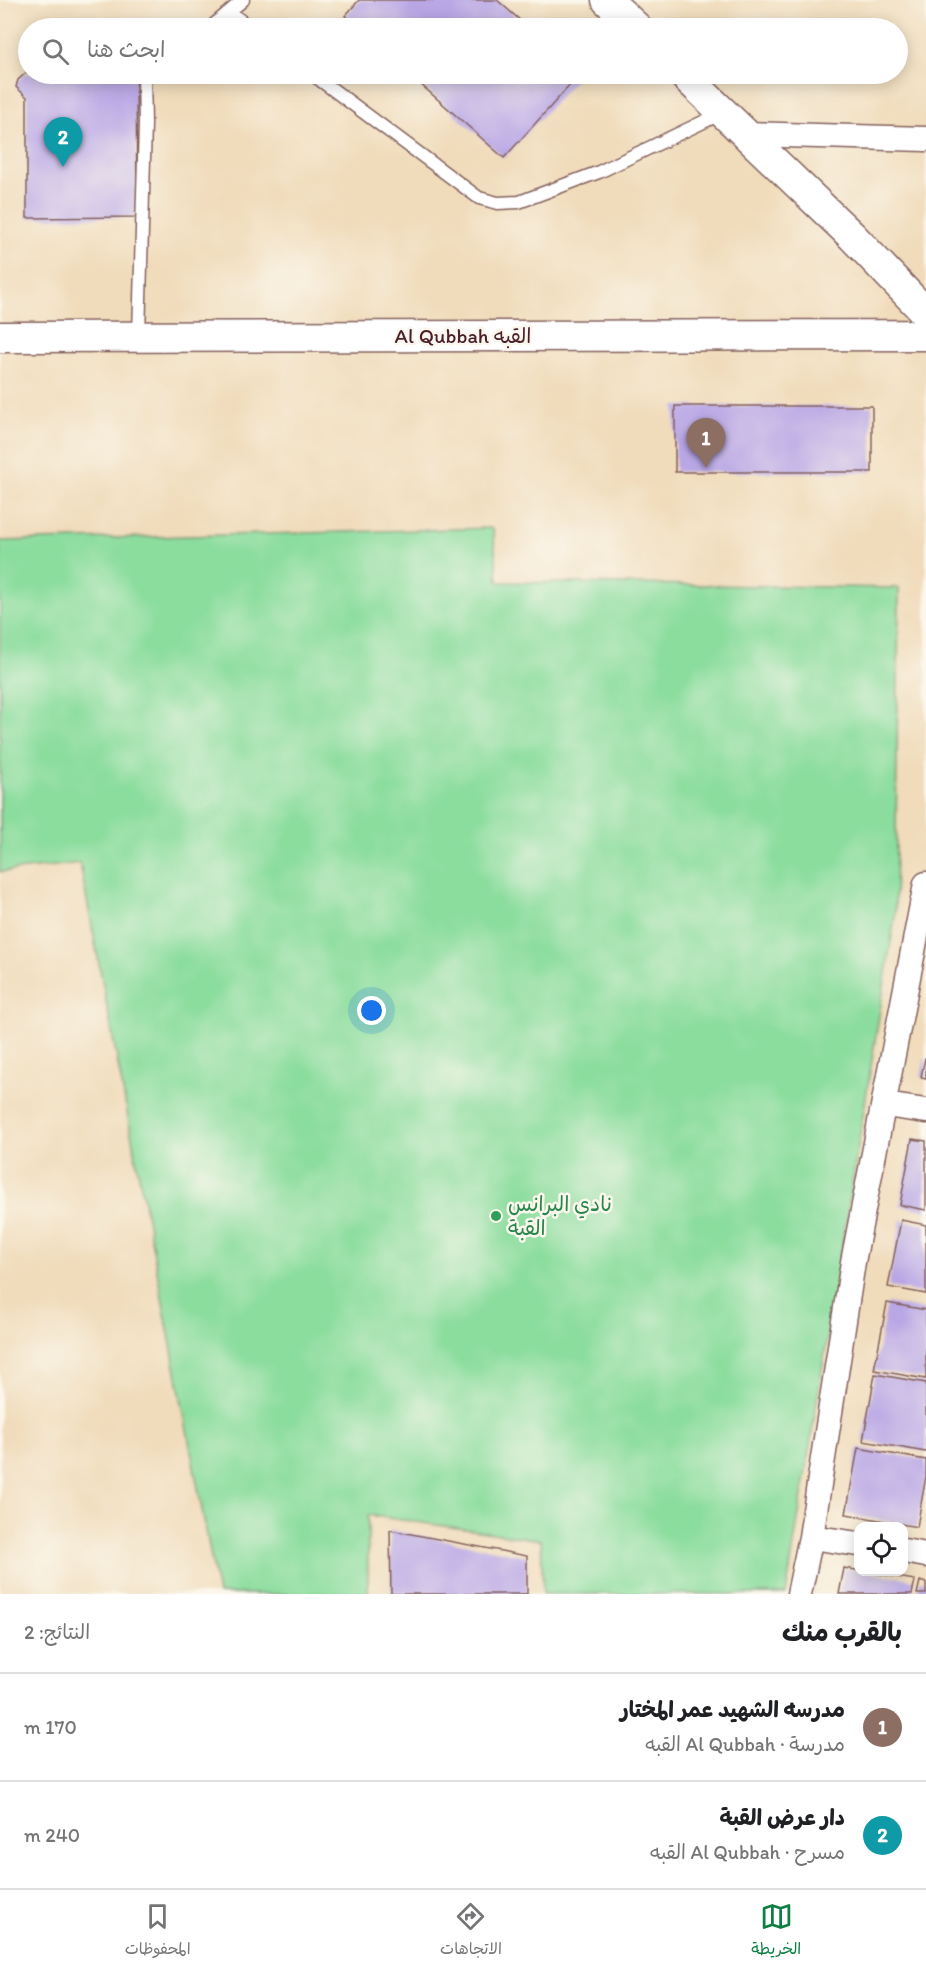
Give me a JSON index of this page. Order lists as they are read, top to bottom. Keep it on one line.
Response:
{"streets":{"street":["Al Qubbah القبه"]},"places":["نادي البرانس القبة"],"page":{"search":"ابحث هنا","pins":["2","1"],"heading":["بالقرب منك","النتائج: 2"],"list":[{"mark":"1","name":"مدرسه الشهيد عمر المختار","note":"مدرسة · Al Qubbah القبه","value":"170 m"},{"mark":"2","name":"دار عرض القبة","note":"مسرح · Al Qubbah القبه","value":"240 m"}],"nav":["الخريطة","الاتجاهات","المحفوظات"]}}
